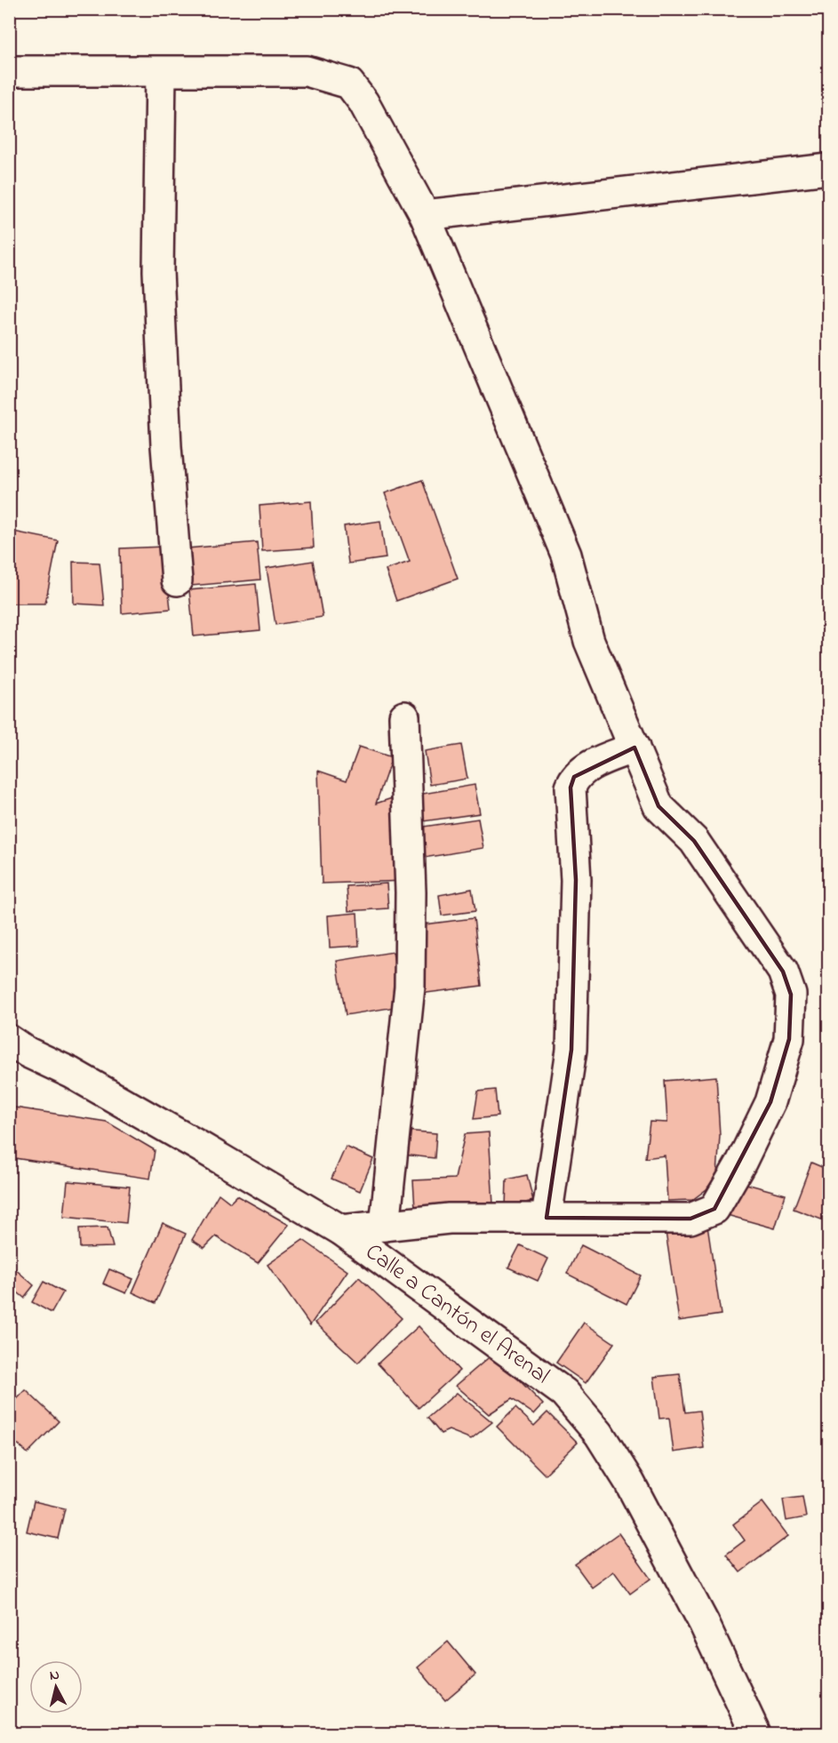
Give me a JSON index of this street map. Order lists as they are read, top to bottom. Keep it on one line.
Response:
{"streets":{"street":["Calle a Cantón el Arenal"]},"north":"top"}
